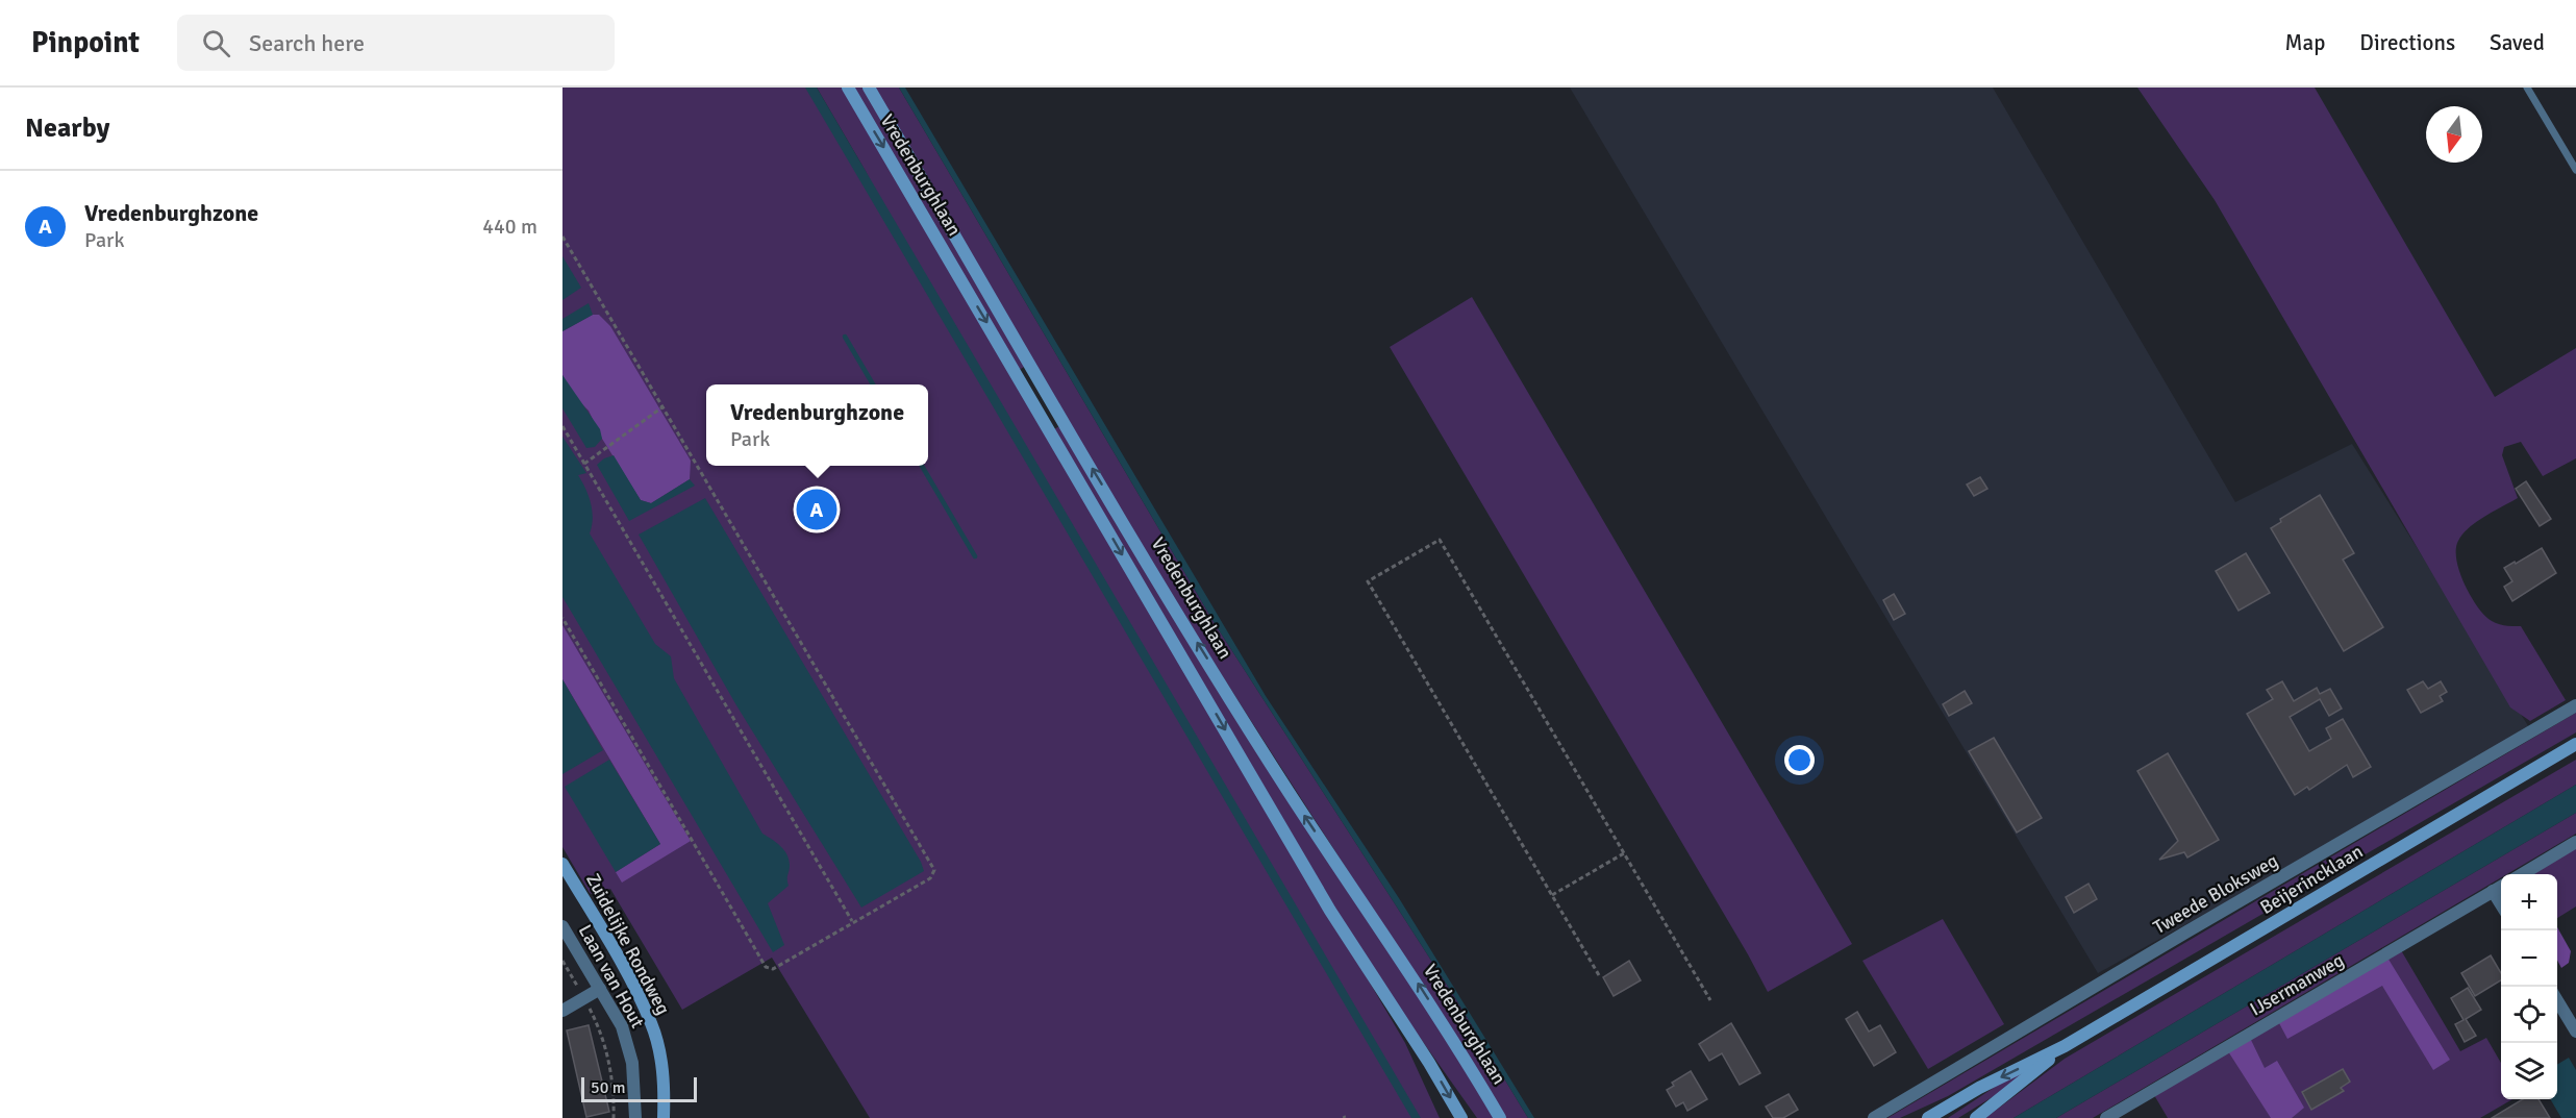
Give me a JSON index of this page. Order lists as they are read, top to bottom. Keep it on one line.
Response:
{"streets":{"main road":["Vredenburghlaan","Beijerincklaan","Zuidelijke Rondweg"],"street":["Tweede Bloksweg","Laan van Hout","IJsermanweg"]},"scale_bar":"50 m","north":"bottom","page":{"header":"Pinpoint","search":"Search here","nav":["Map","Directions","Saved"],"heading":"Nearby","list":[{"mark":"A","name":"Vredenburghzone","note":"Park","value":"440 m"}],"popup":["Vredenburghzone","Park"],"pins":"A","map_buttons":["+","−"],"scale":"50 m"}}
